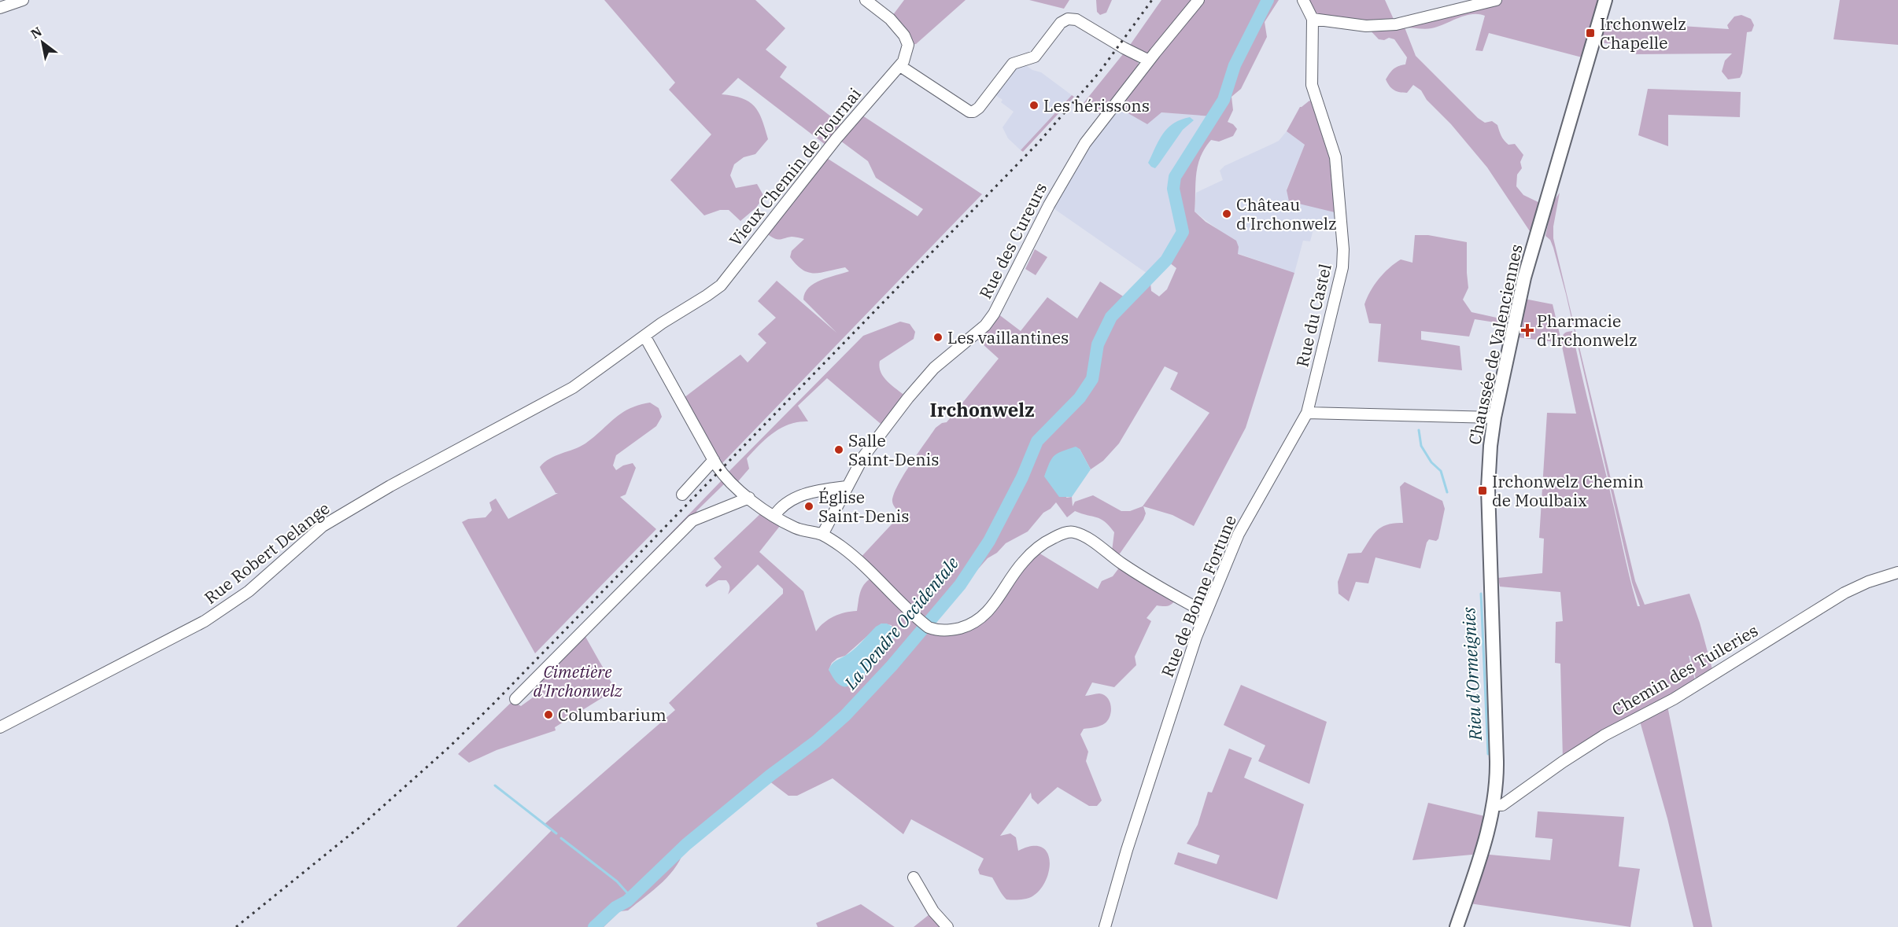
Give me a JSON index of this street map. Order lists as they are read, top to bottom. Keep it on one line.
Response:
{"streets":{"main road":["Chaussée de Valenciennes"],"street":["Vieux Chemin de Tournai","Rue des Cureurs","Rue du Castel","Rue Robert Delange","Rue de Bonne Fortune","Chemin des Tuileries"]},"crossings":[["Vieux Chemin de Tournai","Rue Robert Delange"],["Rue du Castel","Rue de Bonne Fortune"],["Chaussée de Valenciennes","Chemin des Tuileries"]],"districts":["Irchonwelz"],"water":["La Dendre Occidentale","Rieu d'Ormeignies"],"parks":["Cimetière d'Irchonwelz"],"places":{"transit":["Irchonwelz Chapelle","Irchonwelz Chemin de Moulbaix"],"other":["Les hérissons","Château d'Irchonwelz","Les vaillantines","Salle Saint-Denis","Église Saint-Denis","Columbarium"],"health":["Pharmacie d'Irchonwelz"]},"north":"top left"}
